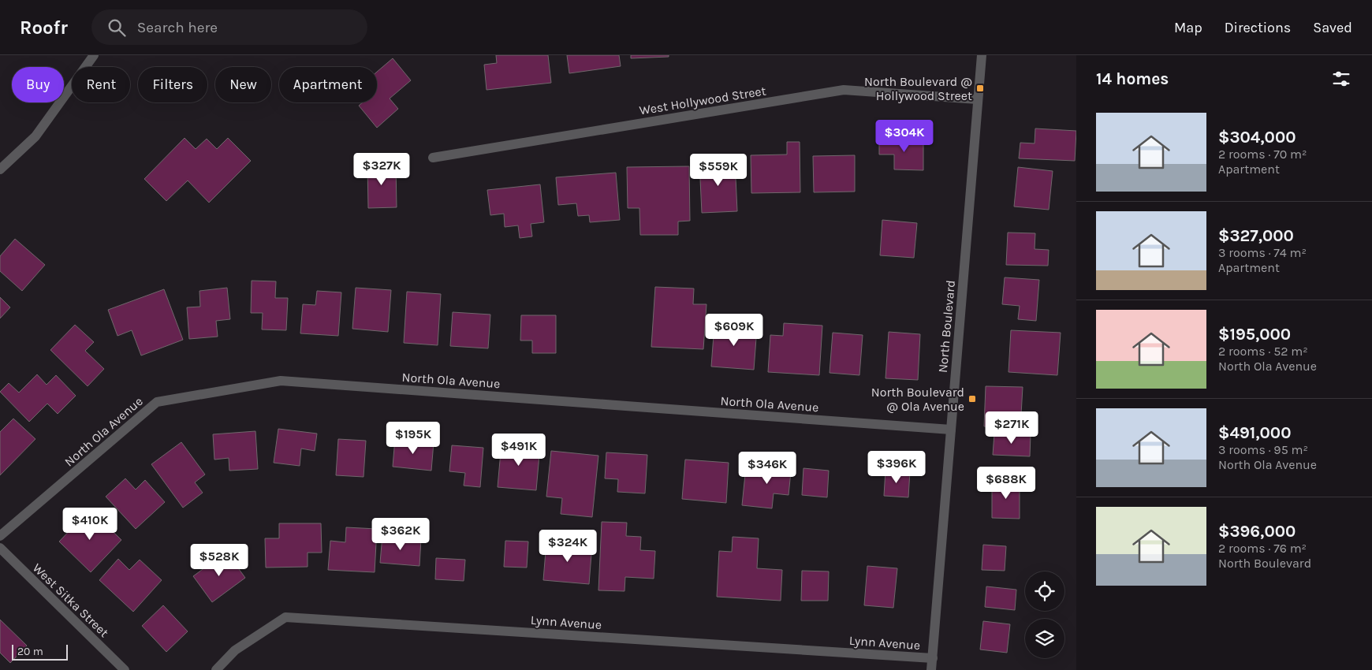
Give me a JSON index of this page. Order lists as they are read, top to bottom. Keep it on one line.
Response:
{"streets":{"street":["West Hollywood Street","North Boulevard","North Ola Avenue","West Sitka Street","Lynn Avenue"]},"crossings":[["West Hollywood Street","North Boulevard"],["North Boulevard","North Ola Avenue"],["North Boulevard","Lynn Avenue"]],"places":{"transit":["North Boulevard @ Hollywood Street","North Boulevard @ Ola Avenue"]},"scale_bar":"20 m","page":{"header":"Roofr","search":"Search here","nav":["Map","Directions","Saved"],"heading":"14 homes","chip":["Buy","Rent","Filters","New","Apartment"],"list":[{"name":"$304,000","note":"2 rooms · 70 m² · Apartment"},{"name":"$327,000","note":"3 rooms · 74 m² · Apartment"},{"name":"$195,000","note":"2 rooms · 52 m² · North Ola Avenue"},{"name":"$491,000","note":"3 rooms · 95 m² · North Ola Avenue"},{"name":"$396,000","note":"2 rooms · 76 m² · North Boulevard"}],"price":["$304K","$327K","$559K","$609K","$271K","$195K","$491K","$396K","$346K","$688K","$410K","$362K","$324K","$528K"],"scale":"20 m"}}
